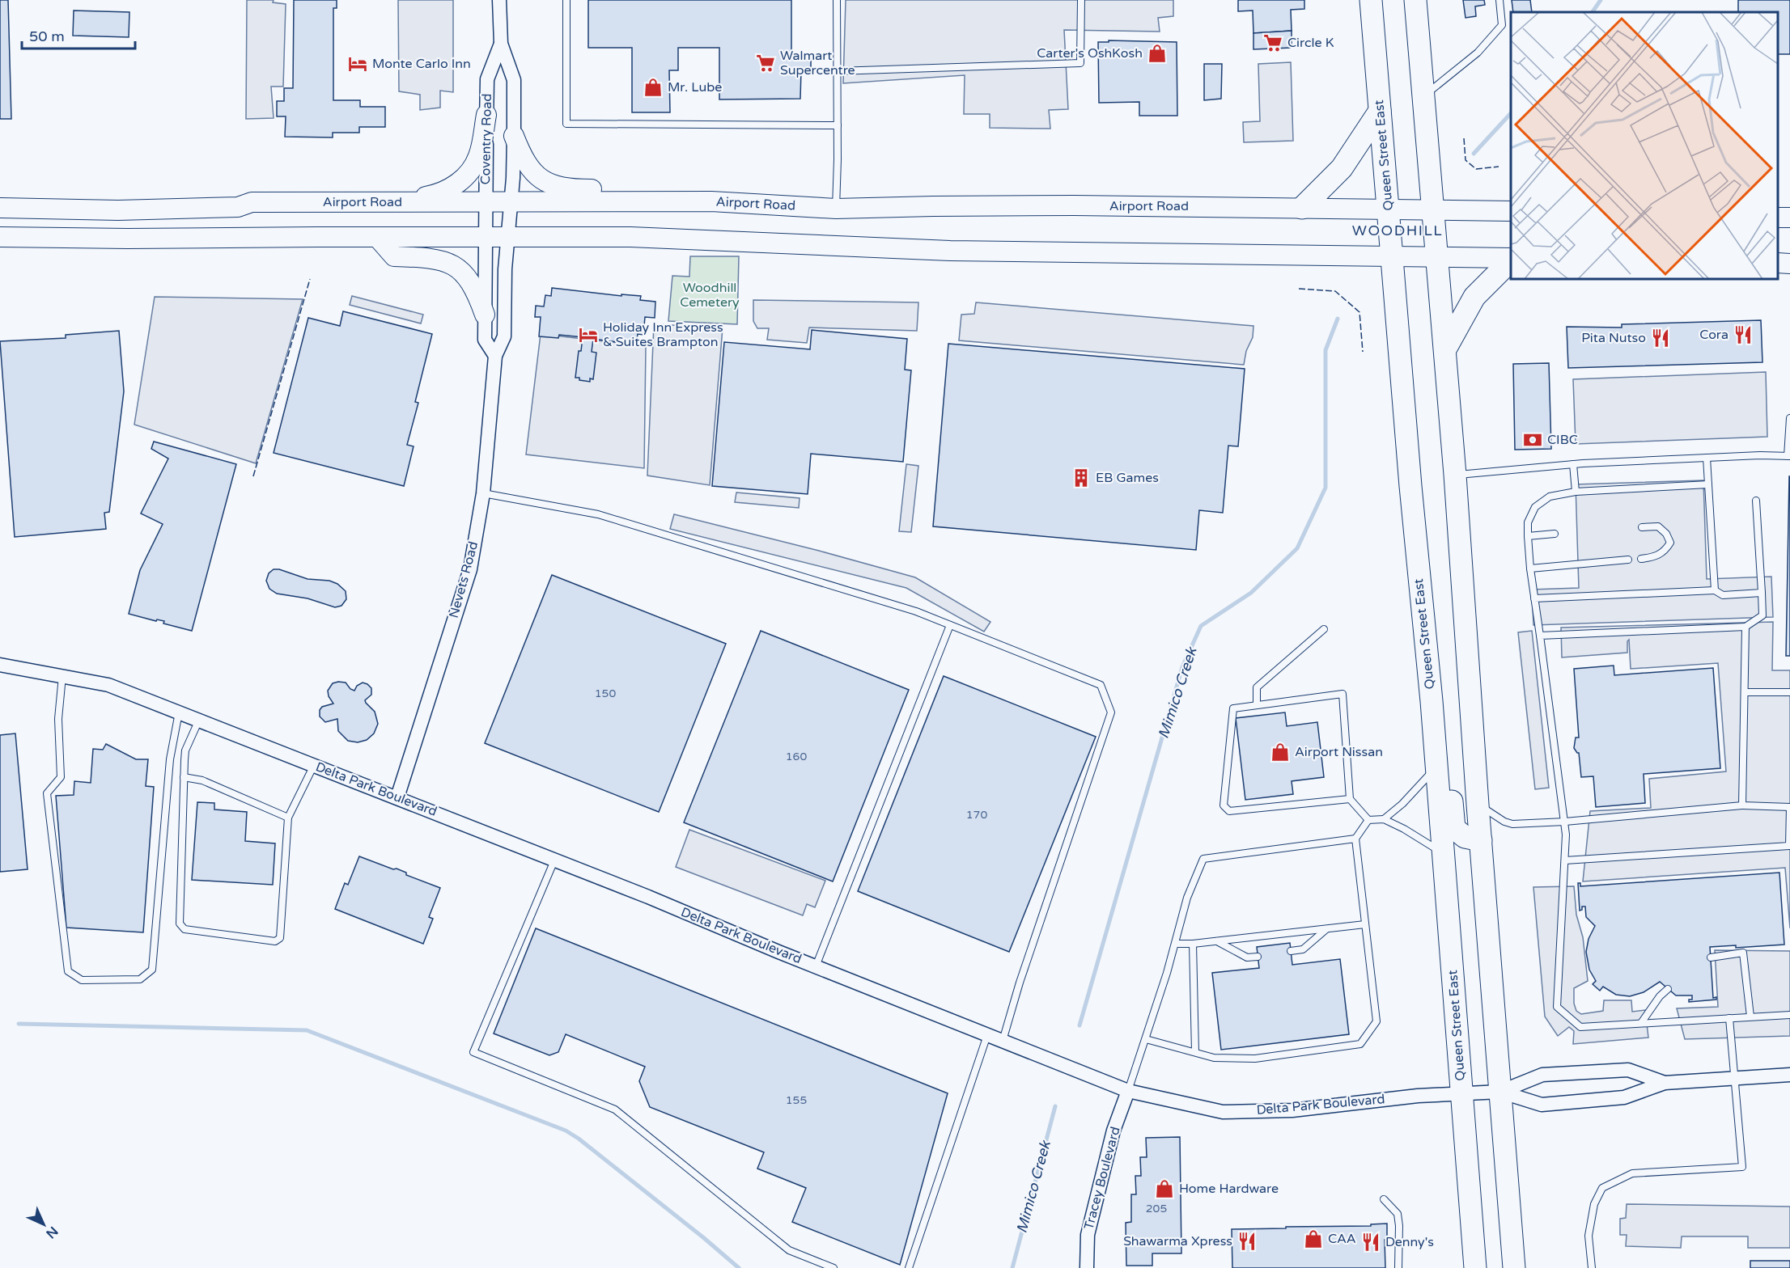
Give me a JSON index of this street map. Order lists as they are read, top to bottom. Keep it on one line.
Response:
{"streets":{"main road":["Queen Street East","Airport Road"],"street":["Coventry Road","Nevets Road","Delta Park Boulevard","Tracey Boulevard"]},"crossings":[["Coventry Road","Airport Road"],["Coventry Road","Nevets Road"],["Queen Street East","Airport Road"],["Queen Street East","Delta Park Boulevard"],["Nevets Road","Delta Park Boulevard"],["Delta Park Boulevard","Tracey Boulevard"]],"districts":["WOODHILL"],"water":["Mimico Creek"],"parks":["Woodhill Cemetery"],"places":{"supermarket":["Circle K","Walmart Supercentre"],"shop":["Carter's OshKosh","Mr. Lube","Airport Nissan","Home Hardware","CAA"],"hotel":["Monte Carlo Inn","Holiday Inn Express & Suites Brampton"],"restaurant":["Cora","Pita Nutso","Shawarma Xpress","Denny's"],"bank":["CIBC"],"building":["EB Games"]},"house_numbers":["150","160","170","155","205"],"scale_bar":"50 m","north":"bottom right"}
